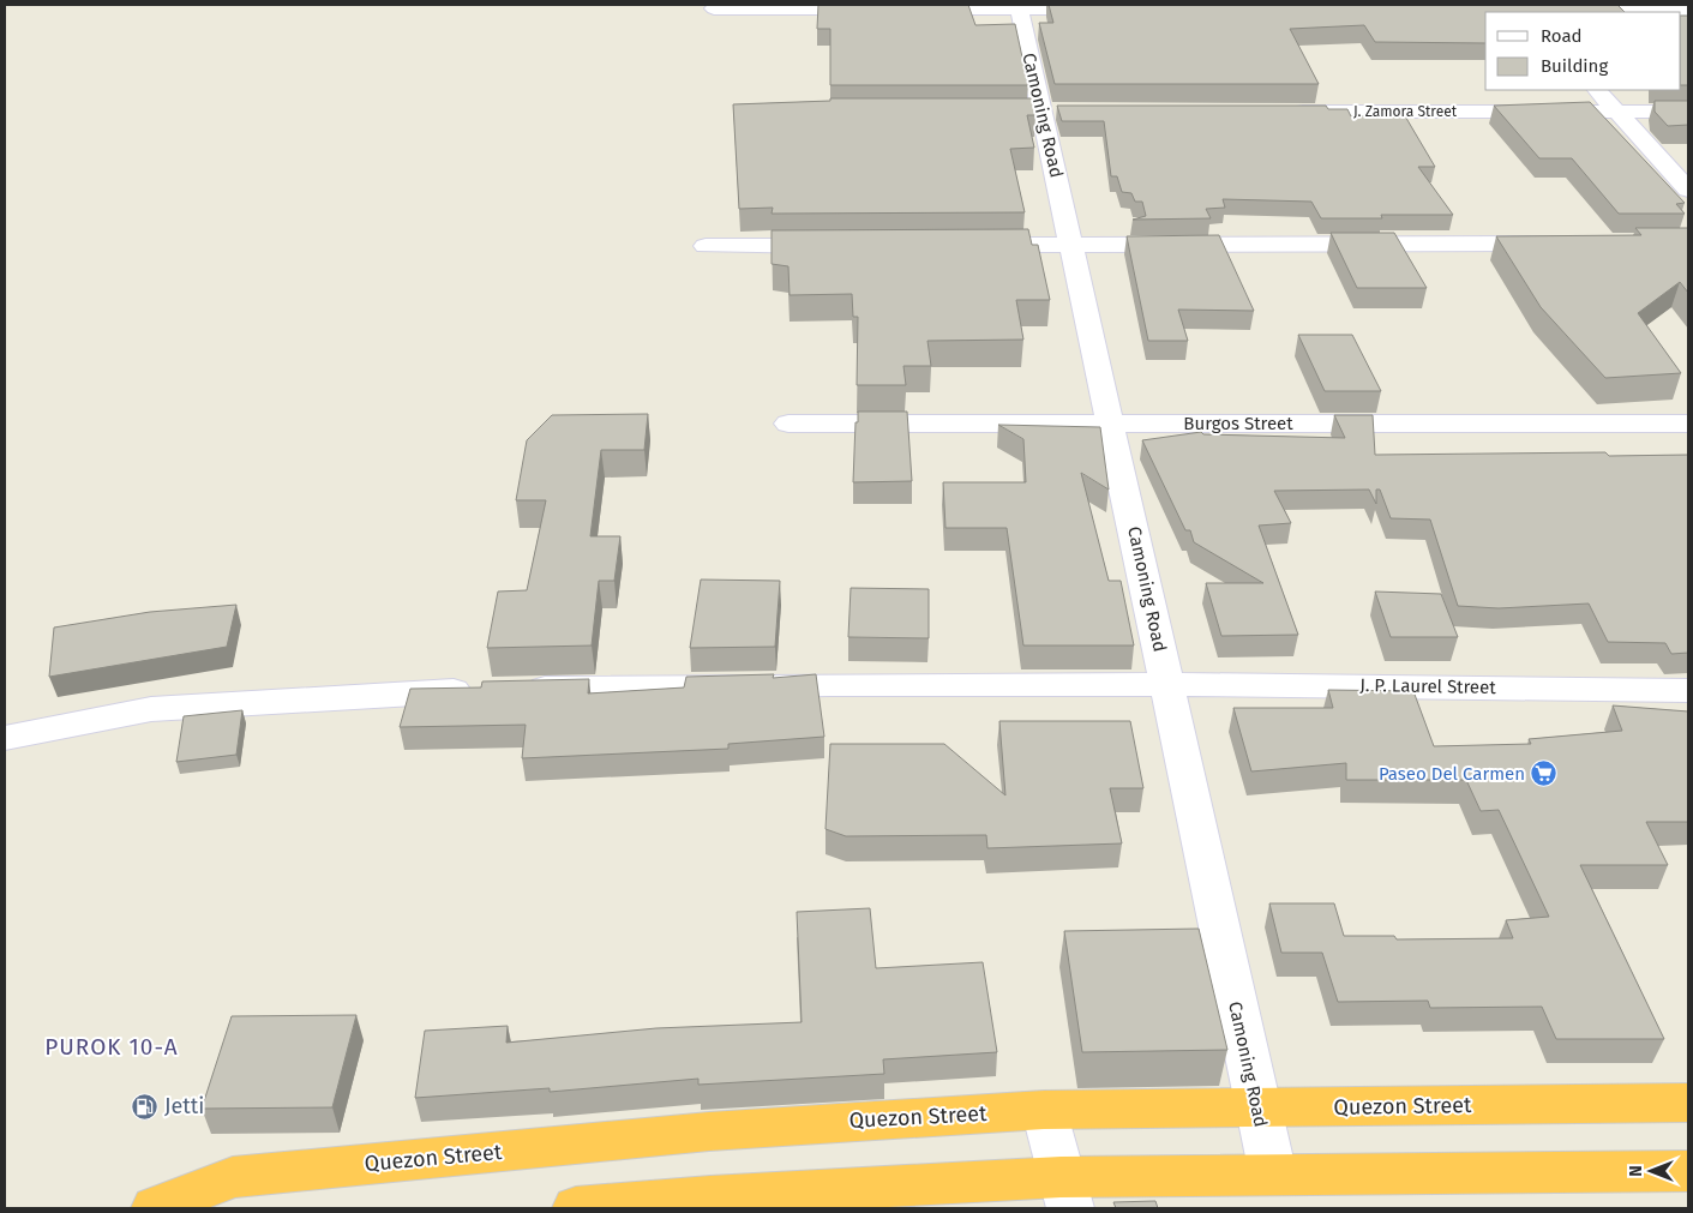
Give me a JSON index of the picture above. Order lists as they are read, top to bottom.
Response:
{
  "streets": {
    "highway": ["Quezon Street"],
    "street": [
      "J. Zamora Street",
      "Camoning Road",
      "Burgos Street",
      "J. P. Laurel Street"
    ]
  },
  "crossings": [
    ["Camoning Road", "Burgos Street"],
    ["Camoning Road", "J. P. Laurel Street"],
    ["Camoning Road", "Quezon Street"]
  ],
  "districts": ["PUROK 10-A"],
  "places": {
    "supermarket": ["Paseo Del Carmen"],
    "fuel station": ["Jetti"]
  },
  "legend": ["Road", "Building"],
  "north": "left"
}
